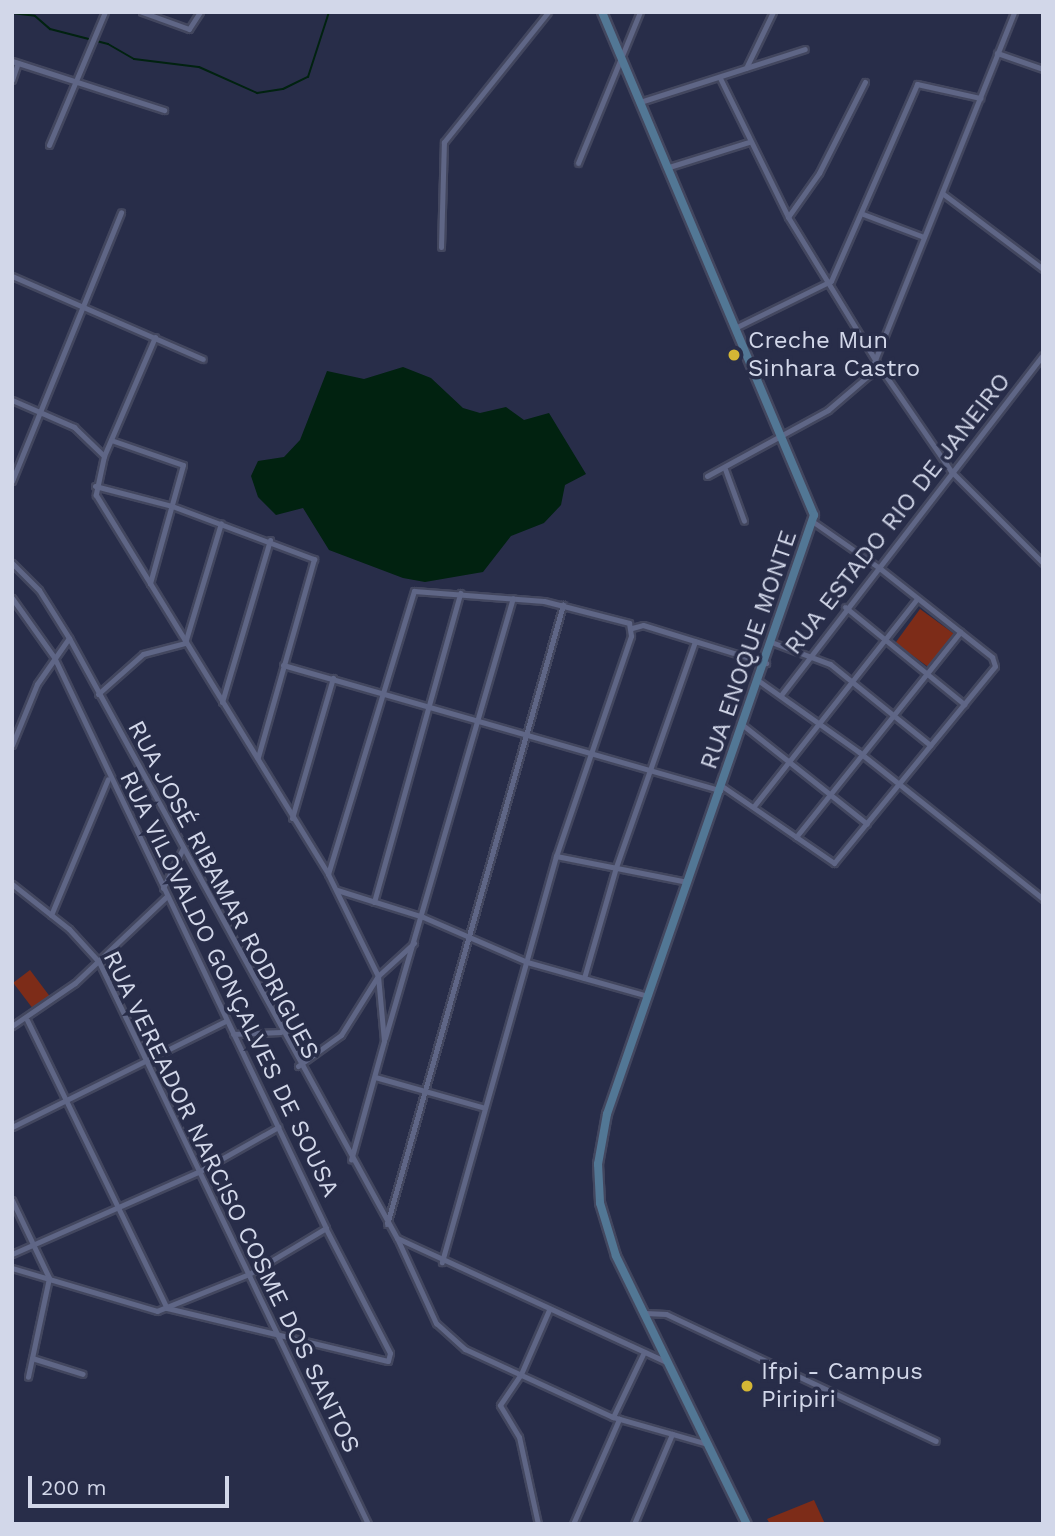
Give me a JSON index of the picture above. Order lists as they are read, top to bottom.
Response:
{
  "streets": {
    "main road": ["RUA ENOQUE MONTE"],
    "street": [
      "RUA ESTADO RIO DE JANEIRO",
      "RUA JOSÉ RIBAMAR RODRIGUES",
      "RUA VILOVALDO GONÇALVES DE SOUSA",
      "RUA VEREADOR NARCISO COSME DOS SANTOS"
    ]
  },
  "crossings": [
    ["RUA ENOQUE MONTE", "RUA JOSÉ RIBAMAR RODRIGUES"],
    ["RUA VILOVALDO GONÇALVES DE SOUSA", "RUA VEREADOR NARCISO COSME DOS SANTOS"]
  ],
  "places": ["Creche Mun Sinhara Castro", "Ifpi - Campus Piripiri"],
  "scale_bar": "200 m"
}
